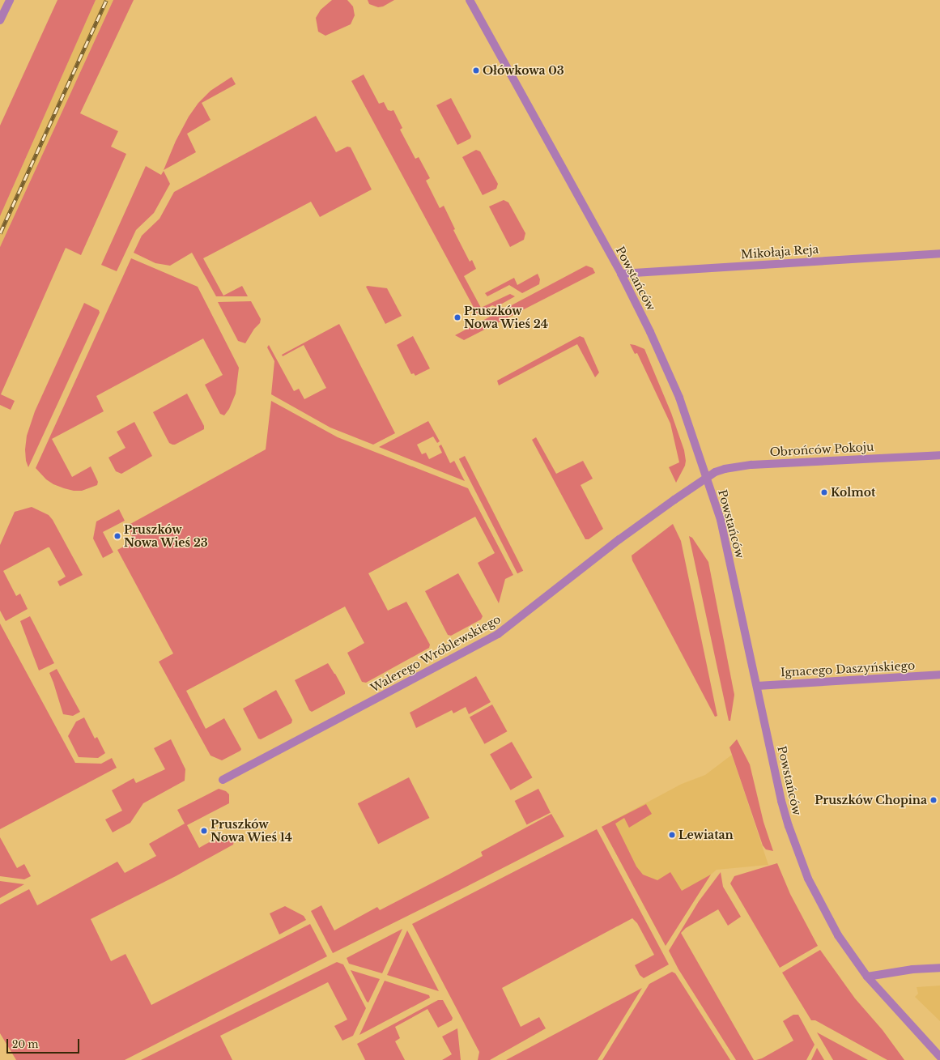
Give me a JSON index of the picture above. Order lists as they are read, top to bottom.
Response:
{
  "streets": {
    "street": [
      "Mikołaja Reja",
      "Powstańców",
      "Obrońców Pokoju",
      "Walerego Wróblewskiego",
      "Ignacego Daszyńskiego"
    ]
  },
  "crossings": [
    ["Mikołaja Reja", "Powstańców"],
    ["Powstańców", "Obrońców Pokoju"],
    ["Powstańców", "Walerego Wróblewskiego"],
    ["Powstańców", "Ignacego Daszyńskiego"],
    ["Obrońców Pokoju", "Walerego Wróblewskiego"]
  ],
  "places": [
    "Ołówkowa 03",
    "Pruszków Nowa Wieś 24",
    "Kolmot",
    "Pruszków Nowa Wieś 23",
    "Pruszków Chopina",
    "Pruszków Nowa Wieś 14",
    "Lewiatan"
  ],
  "scale_bar": "20 m"
}
